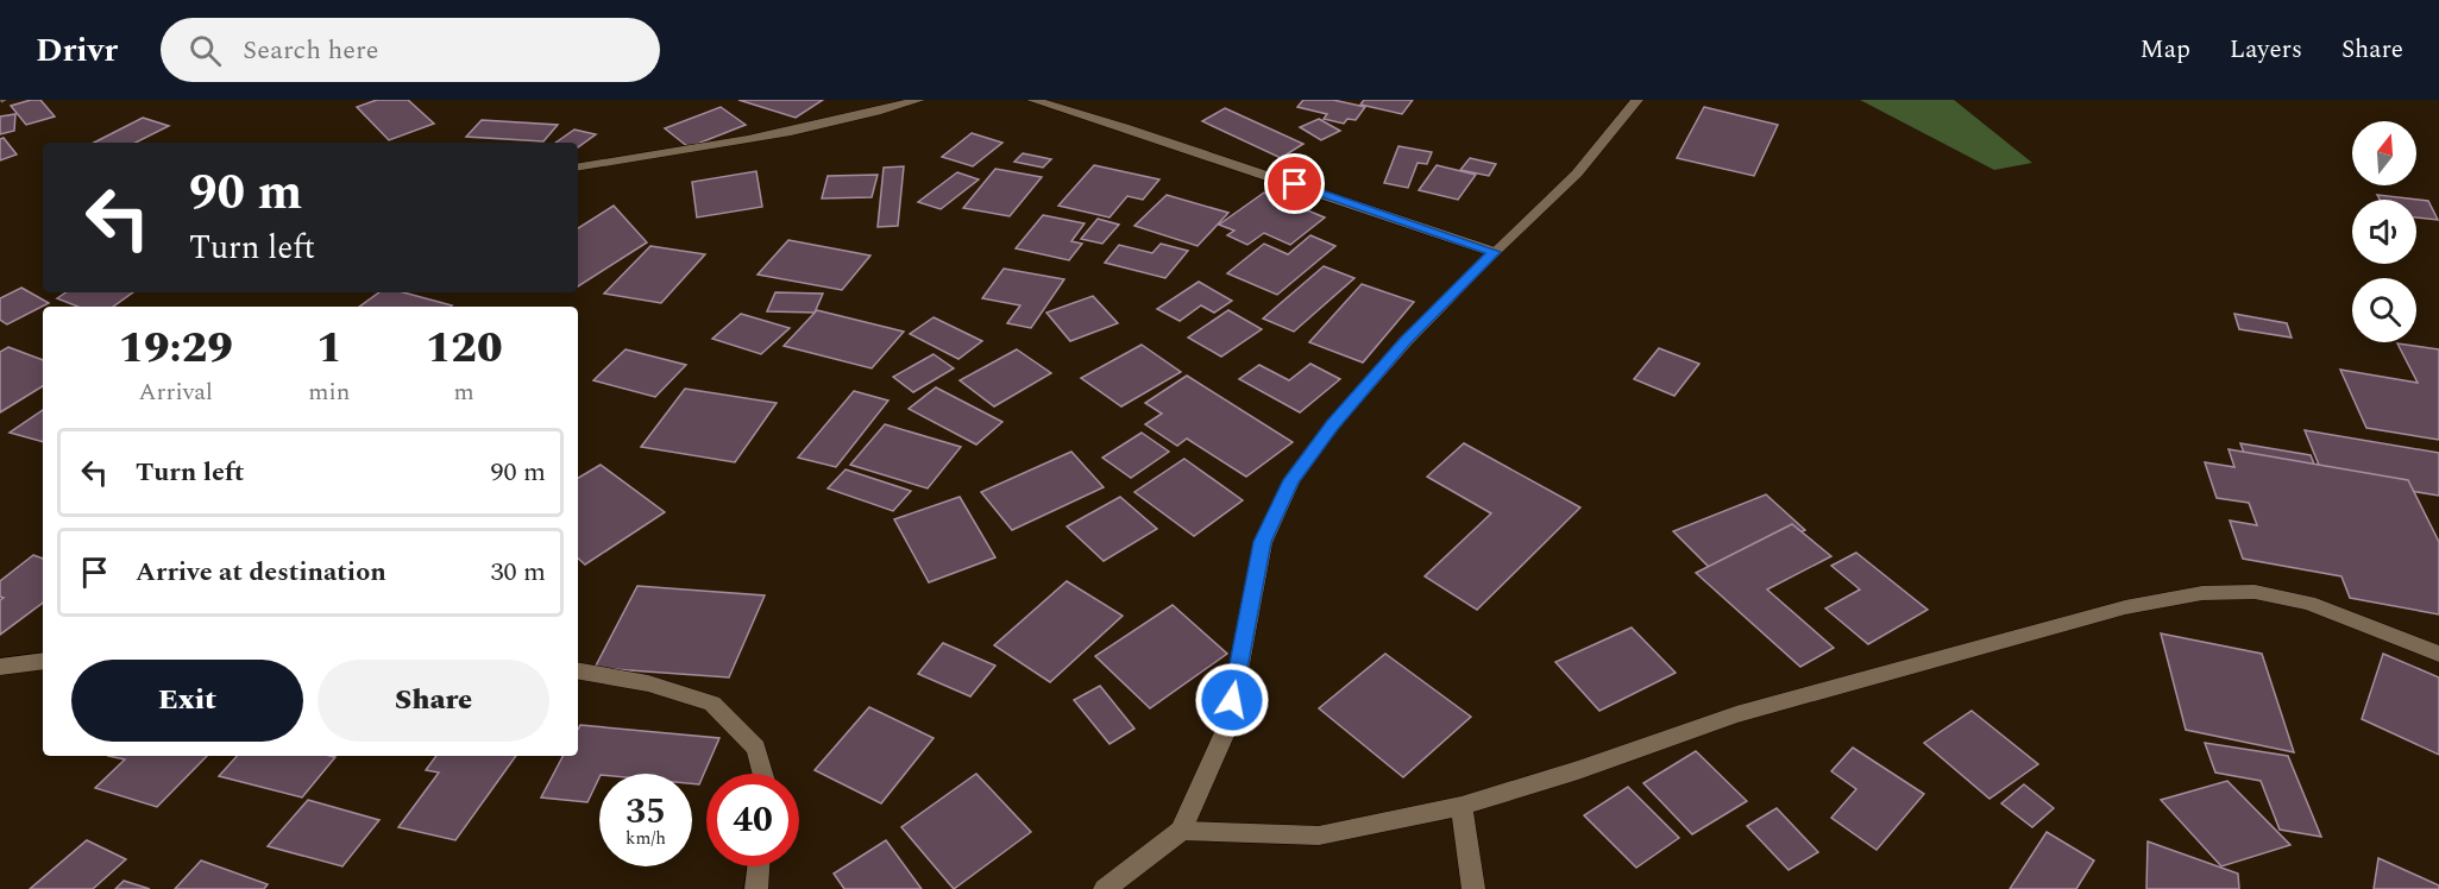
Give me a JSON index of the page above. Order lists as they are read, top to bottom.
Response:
{
  "north": "top",
  "page": {
    "header": "Drivr",
    "search": "Search here",
    "nav": ["Map", "Layers", "Share"],
    "turn": ["90 m", "Turn left"],
    "eta": [
      "19:29",
      "Arrival",
      "1",
      "min",
      "120",
      "m"
    ],
    "list": [
      {
        "name": "Turn left",
        "value": "90 m"
      },
      {
        "name": "Arrive at destination",
        "value": "30 m"
      }
    ],
    "buttons": ["Exit", "Share"],
    "speed": "35 km/h",
    "limit": "40"
  }
}
